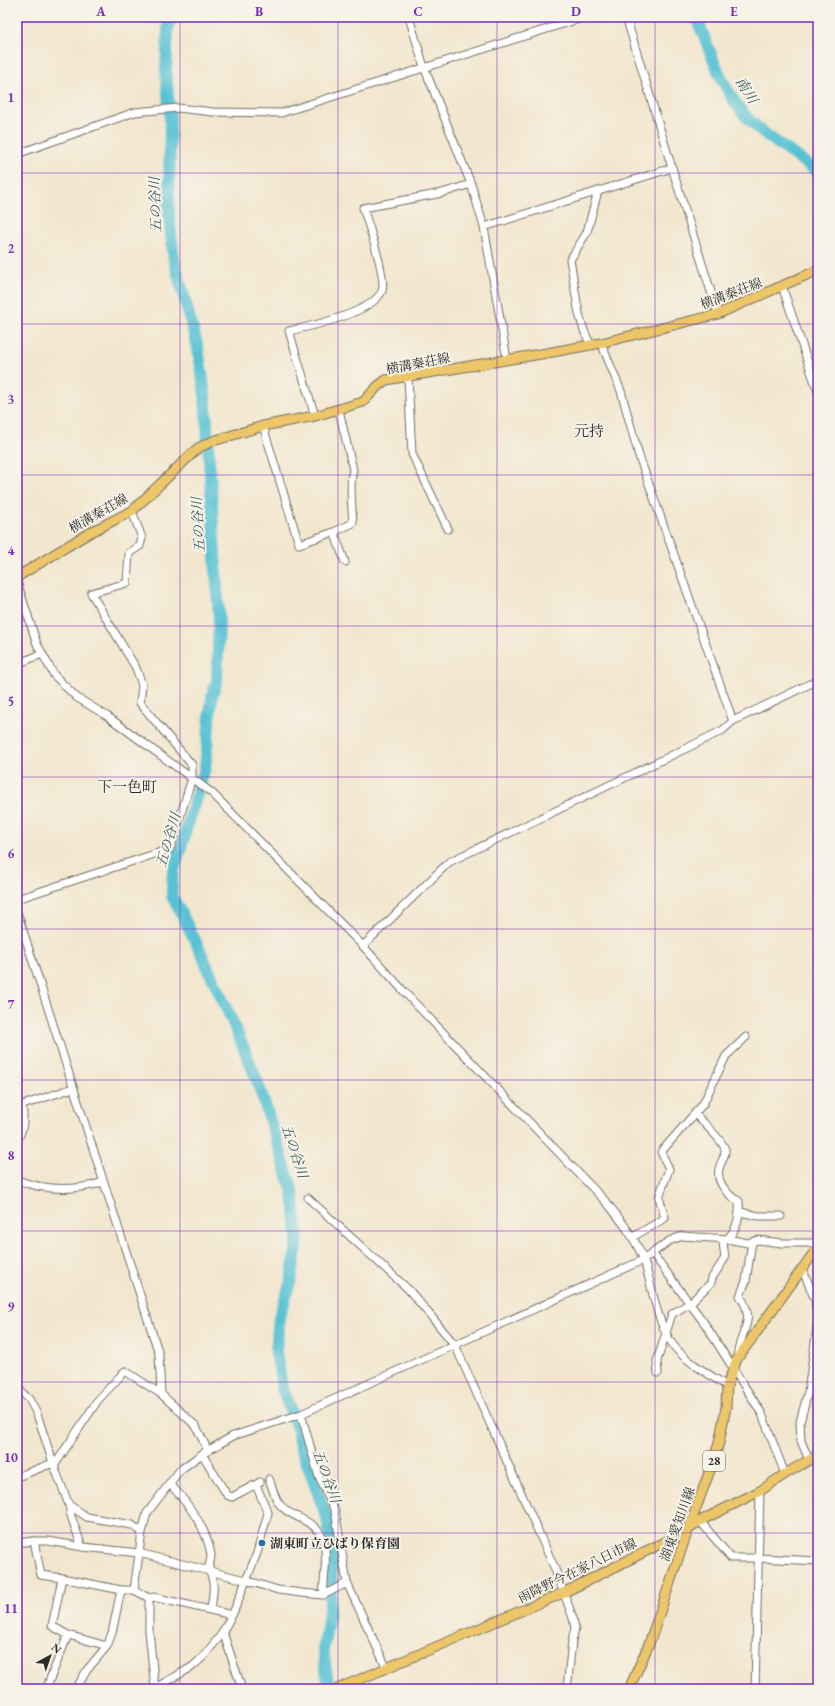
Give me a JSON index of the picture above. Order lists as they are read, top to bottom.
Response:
{
  "streets": {
    "main road": [
      "横溝秦荘線",
      "28",
      "湖東愛知川線",
      "雨降野今在家八日市線"
    ]
  },
  "crossings": [
    ["湖東愛知川線", "雨降野今在家八日市線"]
  ],
  "districts": ["元持", "下一色町"],
  "water": ["南川", "五の谷川"],
  "places": ["湖東町立ひばり保育園"],
  "north": "top right",
  "grid": {
    "columns": [
      "A",
      "B",
      "C",
      "D",
      "E"
    ],
    "rows": [
      "1",
      "2",
      "3",
      "4",
      "5",
      "6",
      "7",
      "8",
      "9",
      "10",
      "11"
    ]
  }
}
